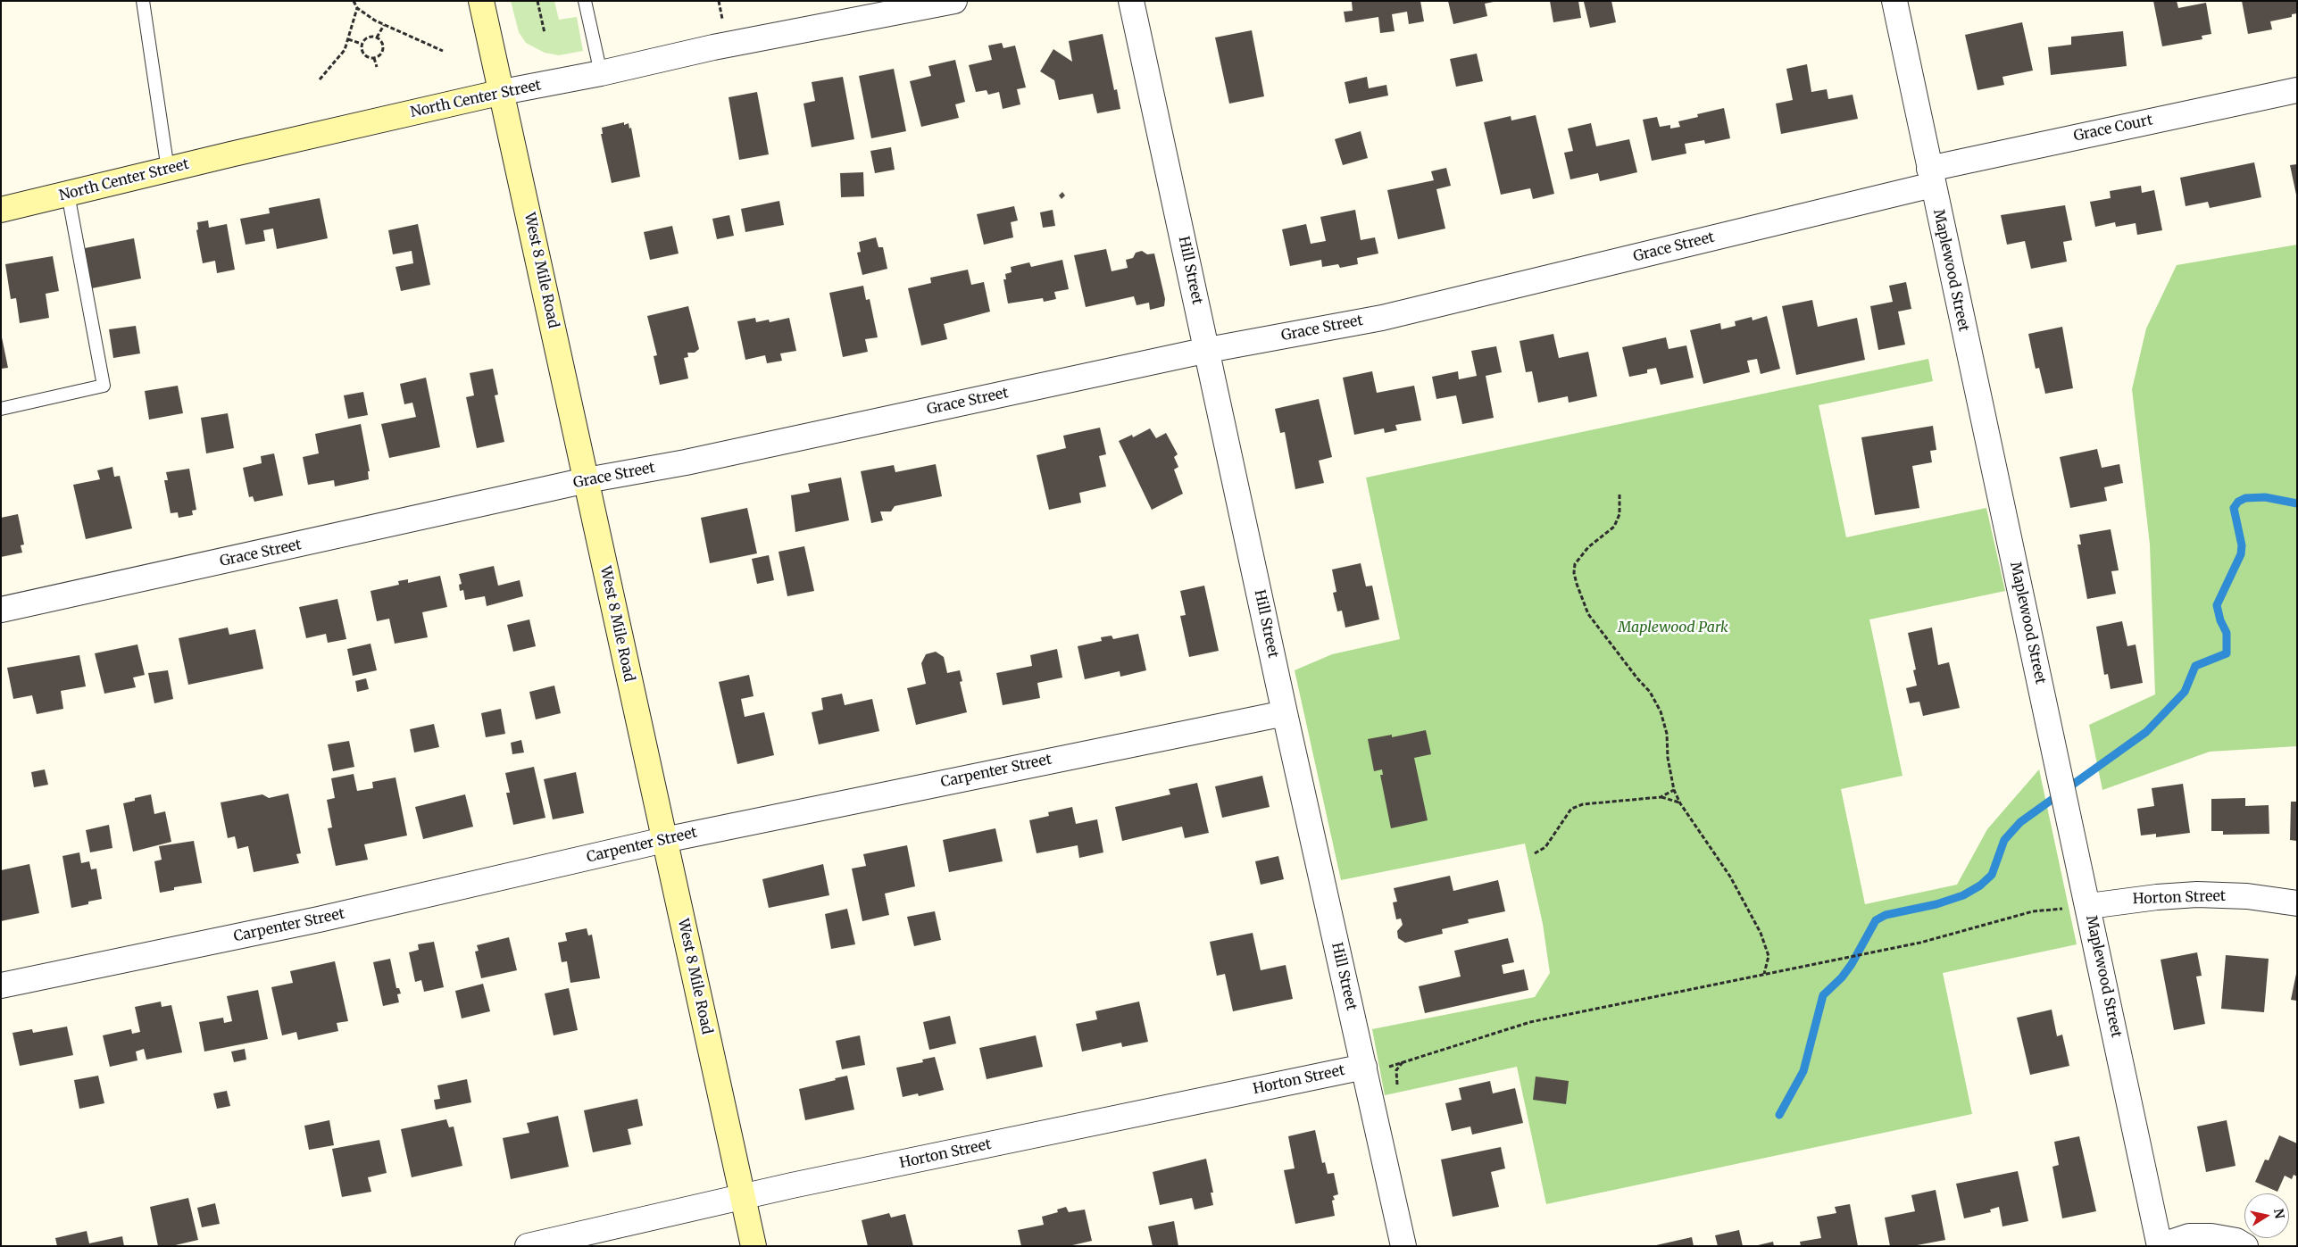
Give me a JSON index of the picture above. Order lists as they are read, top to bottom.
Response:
{
  "streets": {
    "main road": ["North Center Street", "West 8 Mile Road"],
    "street": [
      "Grace Court",
      "Grace Street",
      "Hill Street",
      "Maplewood Street",
      "Carpenter Street",
      "Horton Street"
    ]
  },
  "crossings": [
    ["North Center Street", "West 8 Mile Road"],
    ["Grace Court", "Grace Street"],
    ["Grace Court", "Maplewood Street"],
    ["Grace Street", "West 8 Mile Road"],
    ["Grace Street", "Hill Street"],
    ["Grace Street", "Maplewood Street"],
    ["West 8 Mile Road", "Carpenter Street"],
    ["West 8 Mile Road", "Horton Street"],
    ["Hill Street", "Carpenter Street"],
    ["Hill Street", "Horton Street"],
    ["Maplewood Street", "Horton Street"]
  ],
  "parks": ["Maplewood Park"],
  "north": "right"
}
